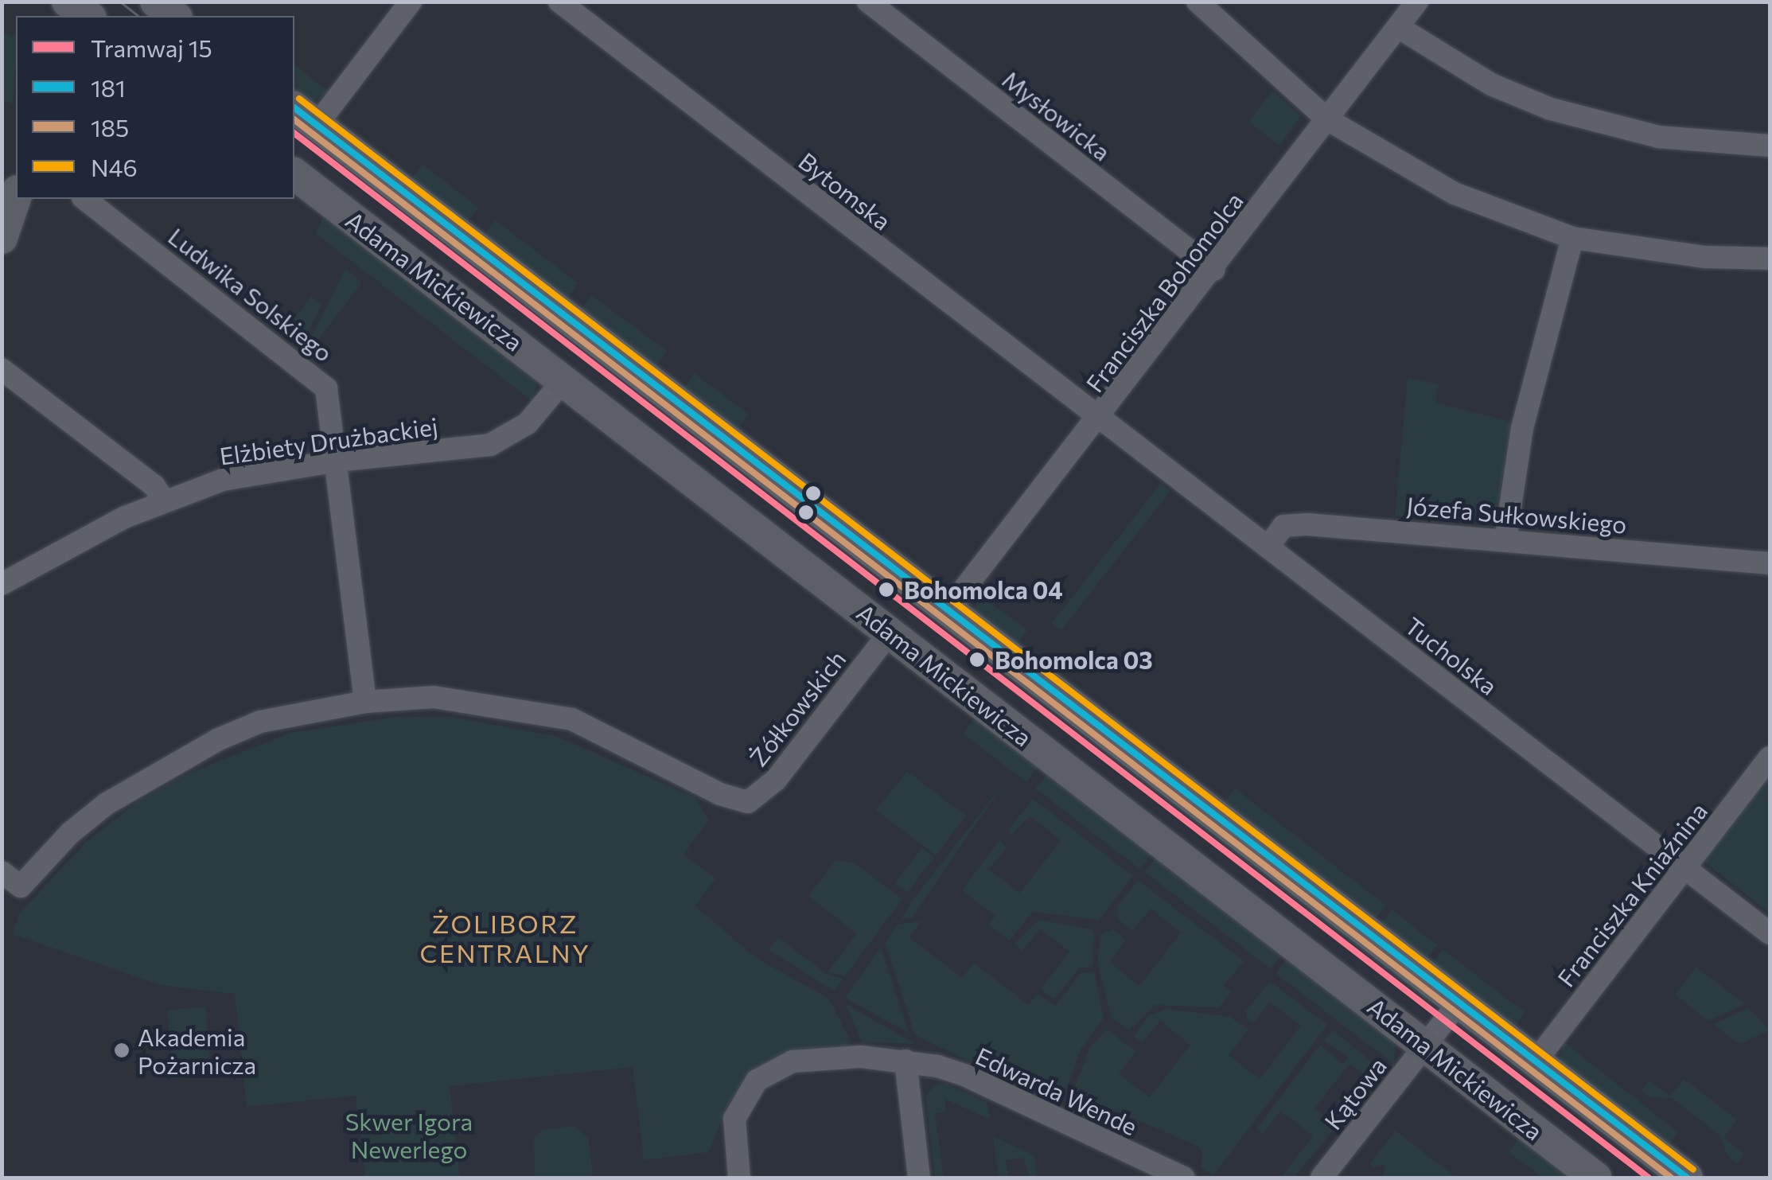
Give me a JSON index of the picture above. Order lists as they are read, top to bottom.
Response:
{
  "streets": {
    "street": [
      "Mysłowicka",
      "Bytomska",
      "Adama Mickiewicza",
      "Franciszka Bohomolca",
      "Ludwika Solskiego",
      "Elżbiety Drużbackiej",
      "Józefa Sułkowskiego",
      "Tucholska",
      "Żółkowskich",
      "Franciszka Kniaźnina",
      "Edwarda Wende",
      "Kątowa"
    ]
  },
  "crossings": [
    ["Mysłowicka", "Franciszka Bohomolca"],
    ["Bytomska", "Franciszka Bohomolca"],
    ["Bytomska", "Tucholska"],
    ["Adama Mickiewicza", "Franciszka Bohomolca"],
    ["Adama Mickiewicza", "Elżbiety Drużbackiej"],
    ["Adama Mickiewicza", "Żółkowskich"],
    ["Adama Mickiewicza", "Franciszka Kniaźnina"],
    ["Adama Mickiewicza", "Kątowa"],
    ["Franciszka Bohomolca", "Tucholska"],
    ["Ludwika Solskiego", "Elżbiety Drużbackiej"],
    ["Ludwika Solskiego", "Żółkowskich"],
    ["Józefa Sułkowskiego", "Tucholska"],
    ["Tucholska", "Franciszka Kniaźnina"]
  ],
  "districts": ["ŻOLIBORZ CENTRALNY"],
  "parks": ["Skwer Igora Newerlego"],
  "places": ["Bohomolca 04", "Bohomolca 03", "Akademia Pożarnicza"],
  "lines": [
    "transit line N46",
    "transit line 181",
    "transit line 185",
    "tram line 15"
  ],
  "legend": [
    "Tramwaj 15",
    "181",
    "185",
    "N46"
  ]
}
